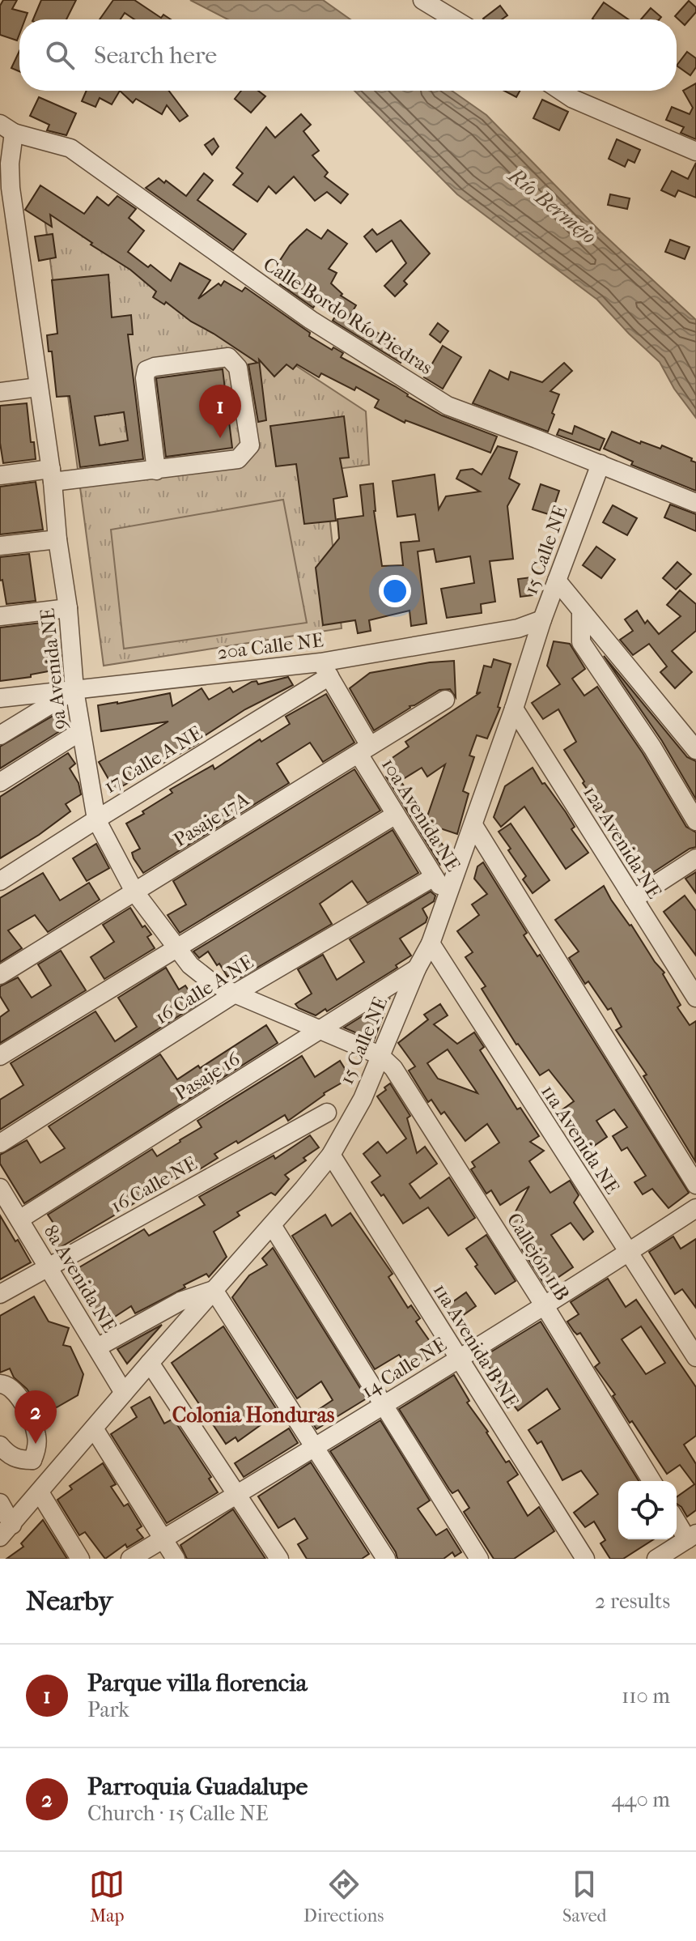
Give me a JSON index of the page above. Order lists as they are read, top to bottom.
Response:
{
  "streets": {
    "street": [
      "Calle Bordo Río Piedras",
      "15 Calle NE",
      "20a Calle NE",
      "9a Avenida NE",
      "17 Calle A NE",
      "10a Avenida NE",
      "Pasaje 17A",
      "12a Avenida NE",
      "16 Calle A NE",
      "Pasaje 16",
      "11a Avenida NE",
      "16 Calle NE",
      "Callejón 11B",
      "8a Avenida NE",
      "11a Avenida B NE",
      "14 Calle NE"
    ]
  },
  "crossings": [
    ["Calle Bordo Río Piedras", "15 Calle NE"],
    ["Calle Bordo Río Piedras", "9a Avenida NE"],
    ["15 Calle NE", "20a Calle NE"],
    ["15 Calle NE", "9a Avenida NE"],
    ["15 Calle NE", "10a Avenida NE"],
    ["15 Calle NE", "12a Avenida NE"],
    ["15 Calle NE", "Pasaje 16"],
    ["15 Calle NE", "11a Avenida NE"],
    ["15 Calle NE", "Callejón 11B"],
    ["15 Calle NE", "8a Avenida NE"],
    ["15 Calle NE", "11a Avenida B NE"],
    ["20a Calle NE", "9a Avenida NE"],
    ["20a Calle NE", "17 Calle A NE"],
    ["20a Calle NE", "10a Avenida NE"],
    ["9a Avenida NE", "17 Calle A NE"],
    ["9a Avenida NE", "Pasaje 17A"],
    ["9a Avenida NE", "16 Calle A NE"],
    ["9a Avenida NE", "Pasaje 16"],
    ["9a Avenida NE", "Callejón 11B"],
    ["17 Calle A NE", "10a Avenida NE"],
    ["10a Avenida NE", "Pasaje 17A"],
    ["10a Avenida NE", "16 Calle A NE"],
    ["Pasaje 16", "8a Avenida NE"],
    ["11a Avenida NE", "14 Calle NE"],
    ["16 Calle NE", "8a Avenida NE"],
    ["Callejón 11B", "14 Calle NE"],
    ["11a Avenida B NE", "14 Calle NE"]
  ],
  "districts": ["Colonia Honduras"],
  "water": ["Río Bermejo"],
  "page": {
    "search": "Search here",
    "pins": ["1", "2"],
    "heading": ["Nearby", "2 results"],
    "list": [
      {
        "mark": "1",
        "name": "Parque villa florencia",
        "note": "Park",
        "value": "110 m"
      },
      {
        "mark": "2",
        "name": "Parroquia Guadalupe",
        "note": "Church · 15 Calle NE",
        "value": "440 m"
      }
    ],
    "nav": ["Map", "Directions", "Saved"]
  }
}
